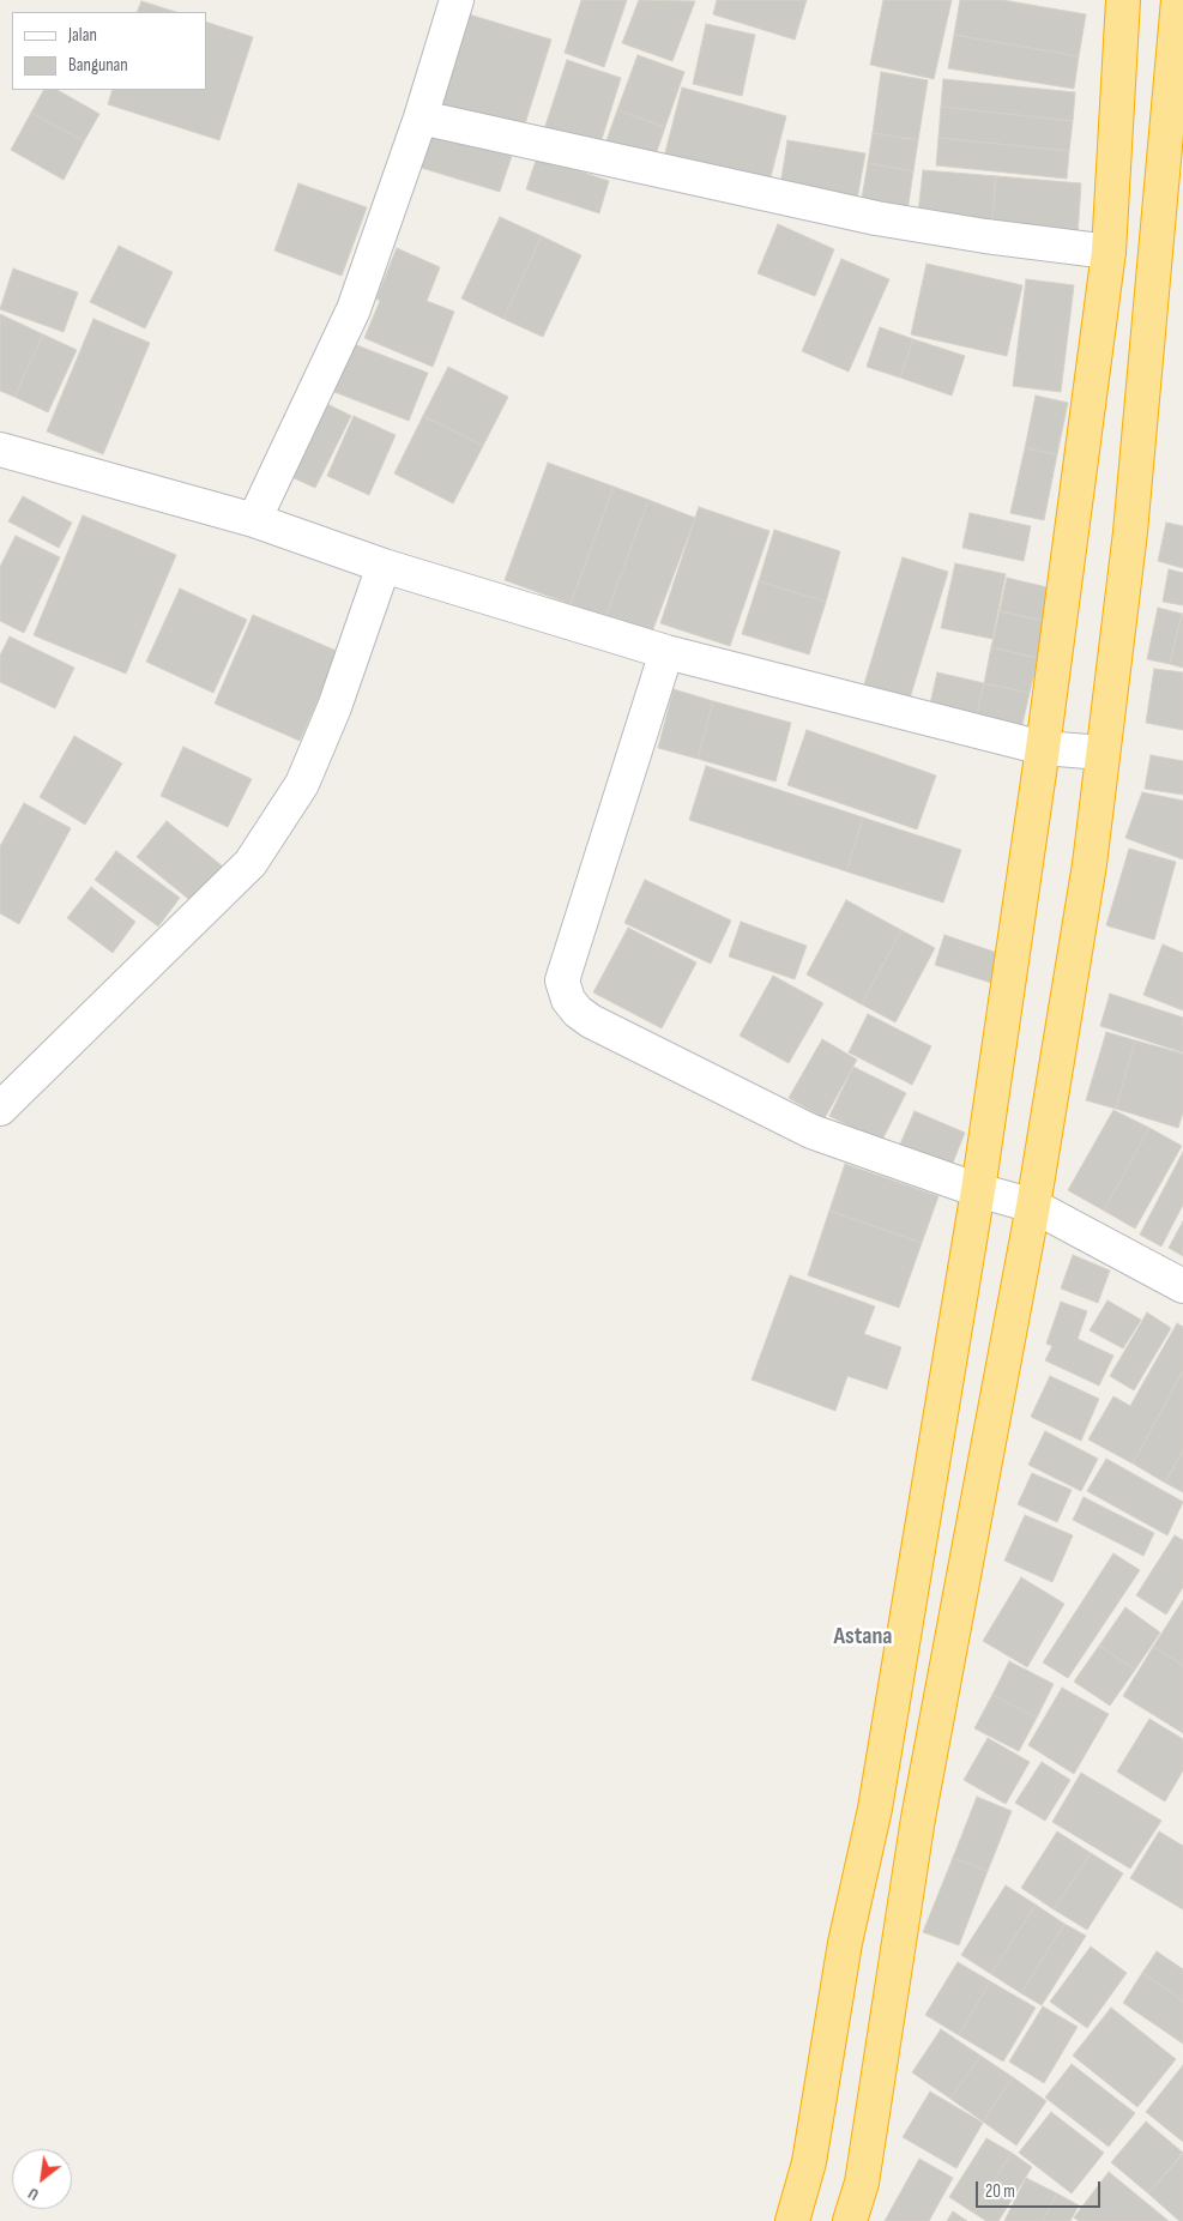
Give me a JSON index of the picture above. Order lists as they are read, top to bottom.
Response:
{
  "districts": ["Astana"],
  "legend": ["Jalan", "Bangunan"],
  "scale_bar": "20 m",
  "north": "bottom left"
}
